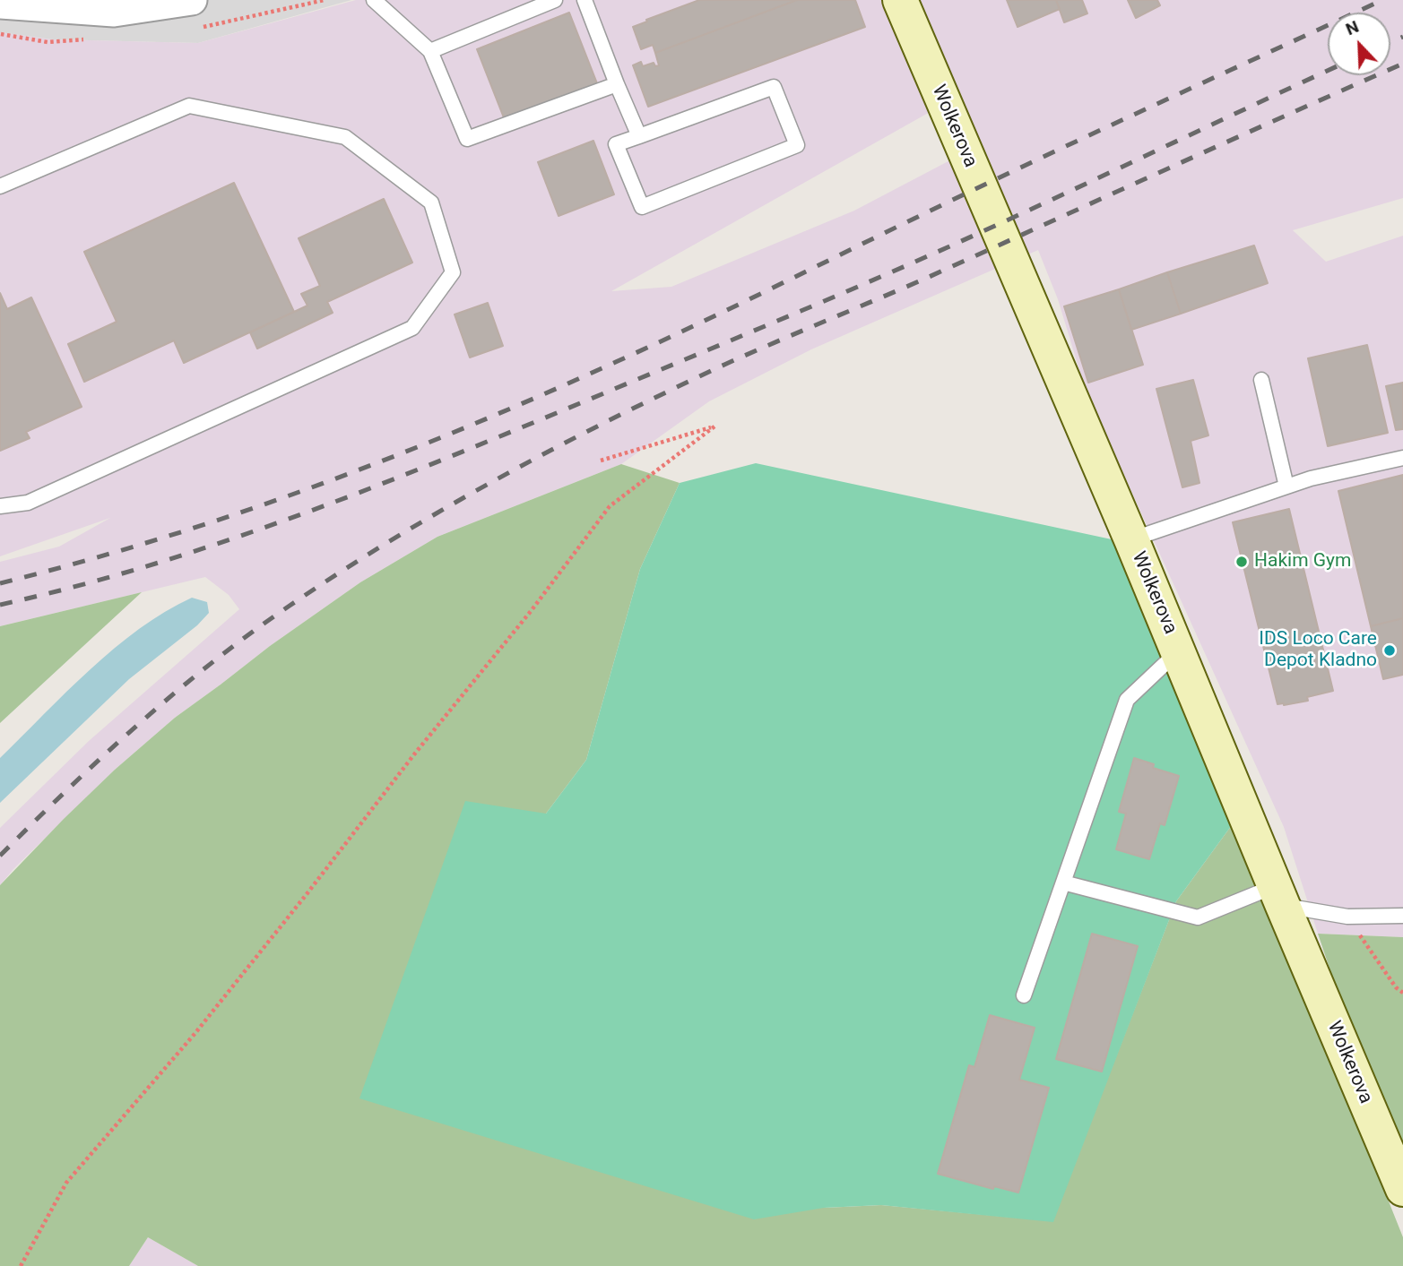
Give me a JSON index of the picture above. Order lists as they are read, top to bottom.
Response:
{
  "streets": {
    "main road": ["Wolkerova"]
  },
  "places": ["Hakim Gym", "IDS Loco Care Depot Kladno"],
  "north": "top left"
}
